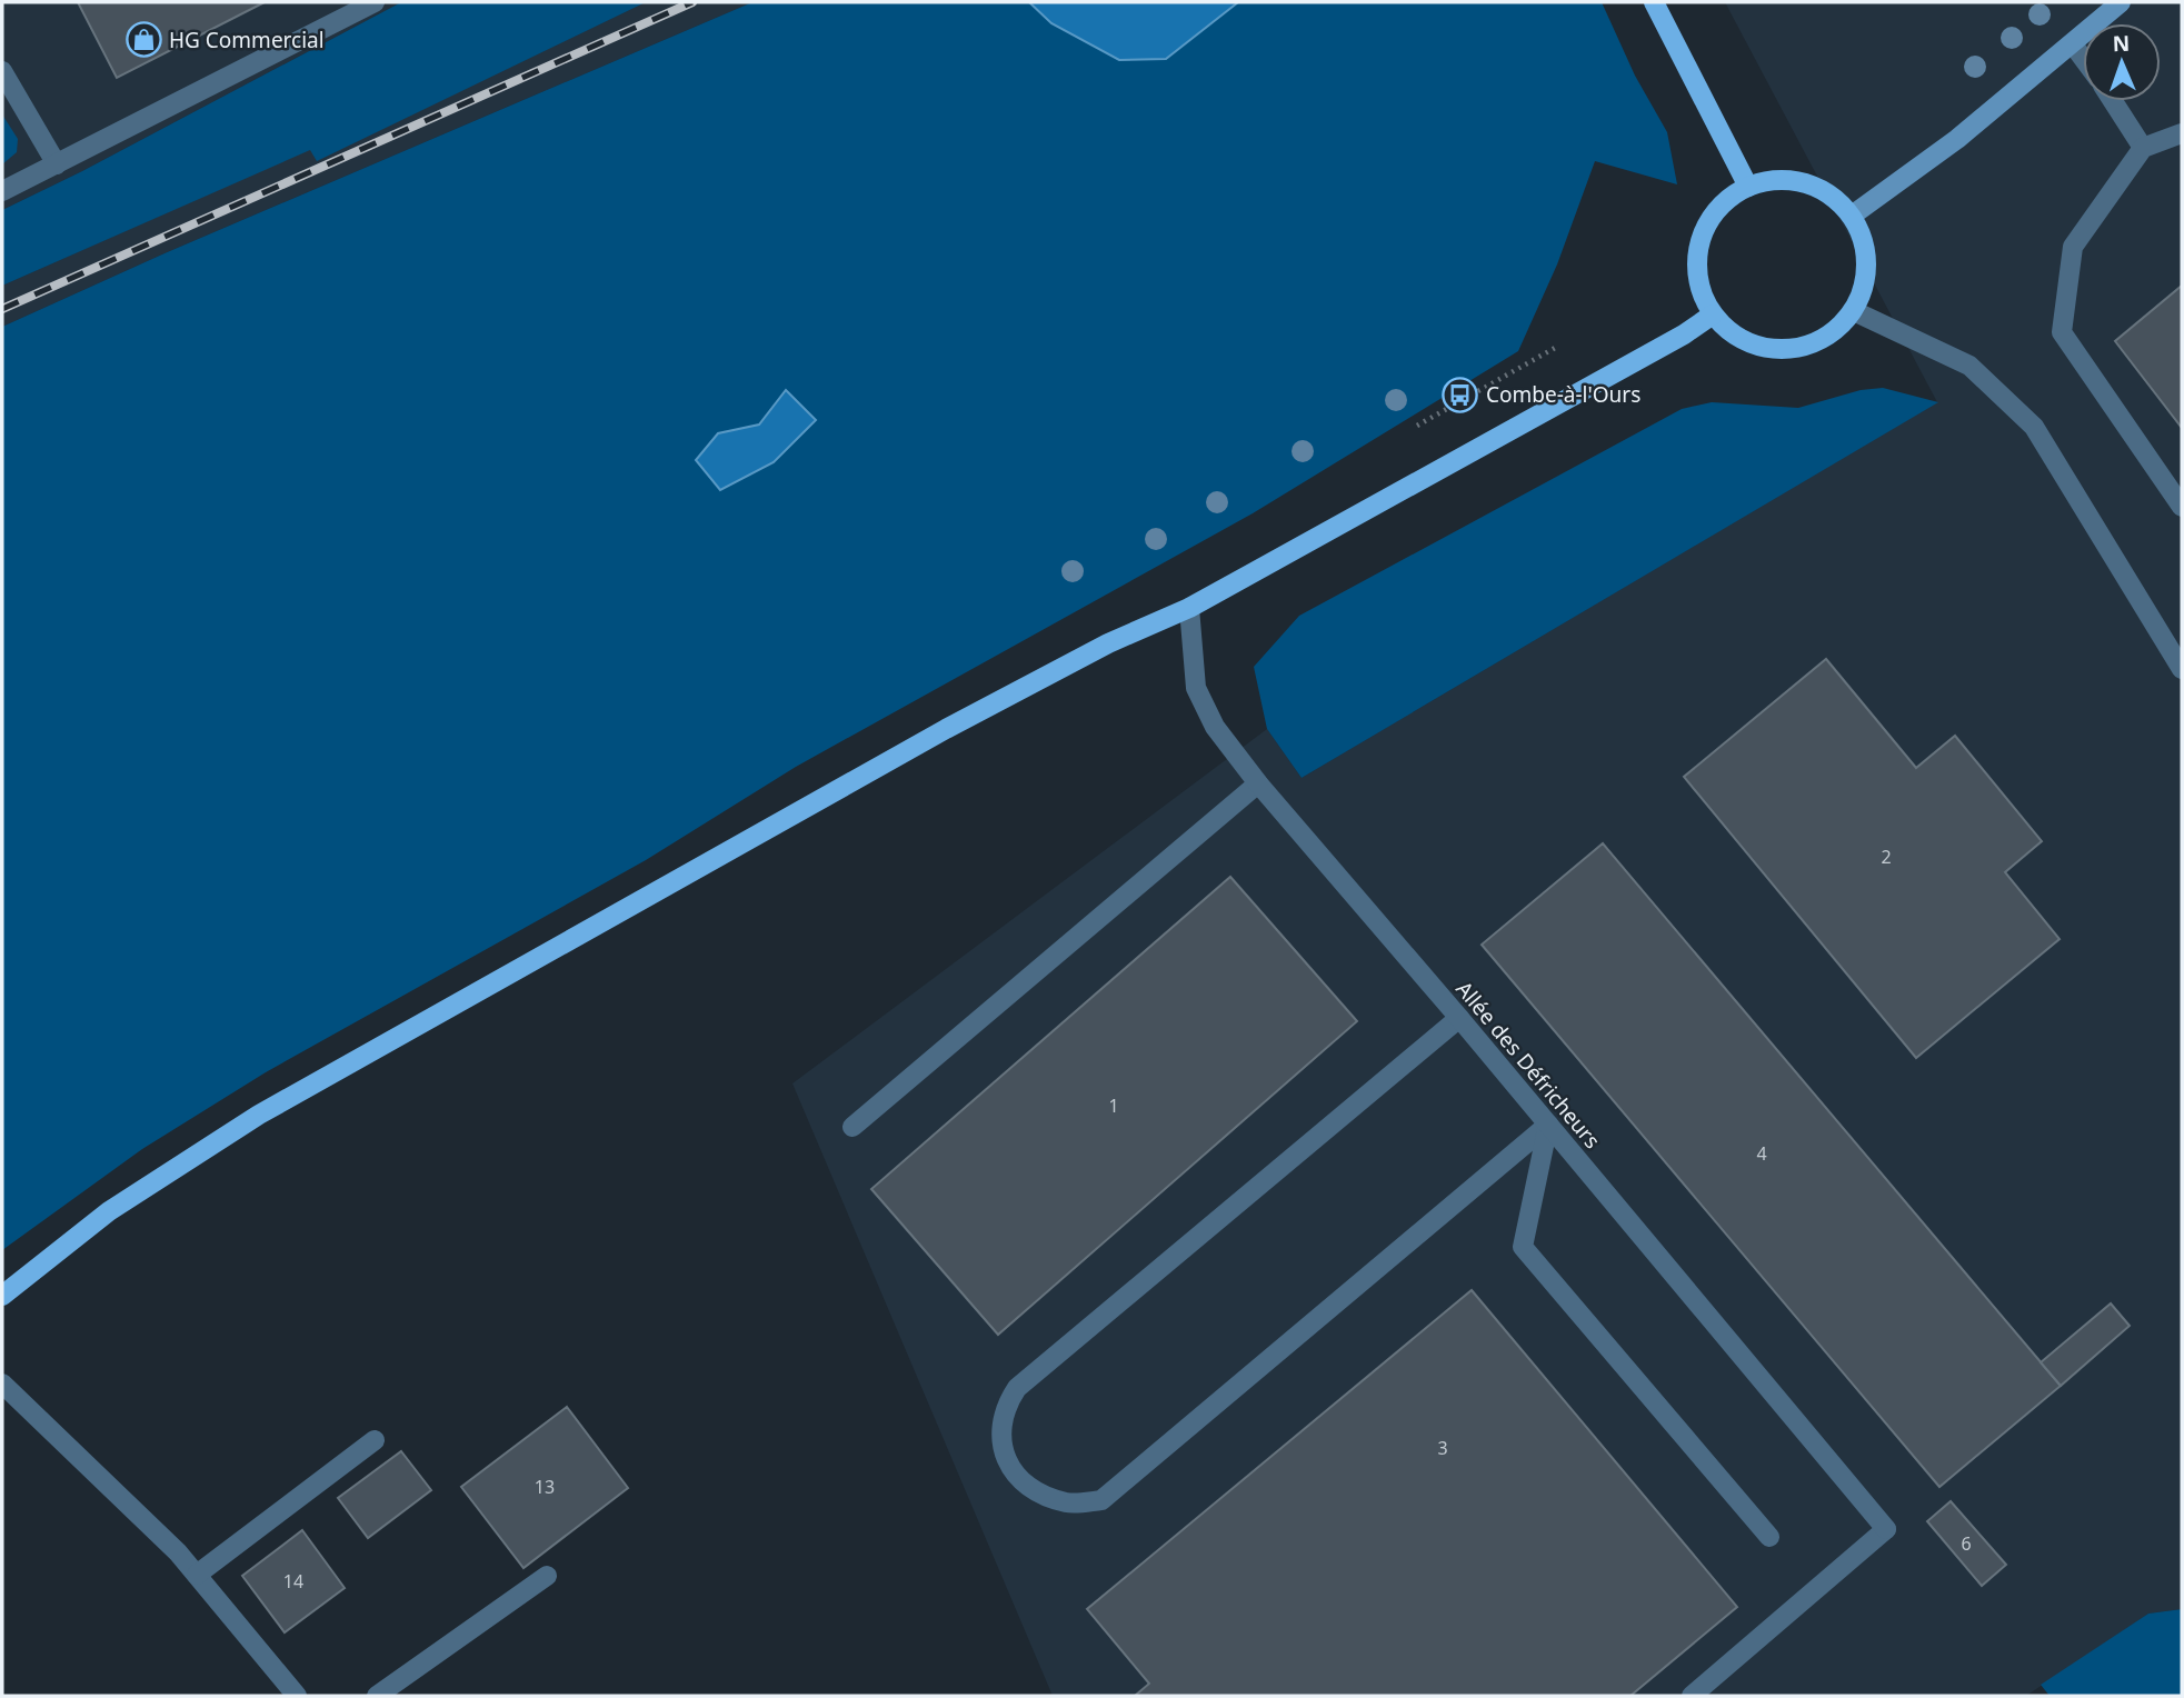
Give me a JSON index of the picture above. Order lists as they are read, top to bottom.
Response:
{
  "streets": {
    "street": ["Allée des Défricheurs"]
  },
  "places": {
    "shop": ["HG Commercial"],
    "bus stop": ["Combe-à-l'Ours"]
  },
  "house_numbers": [
    "2",
    "1",
    "4",
    "3",
    "13",
    "6",
    "14"
  ],
  "north": "top"
}
